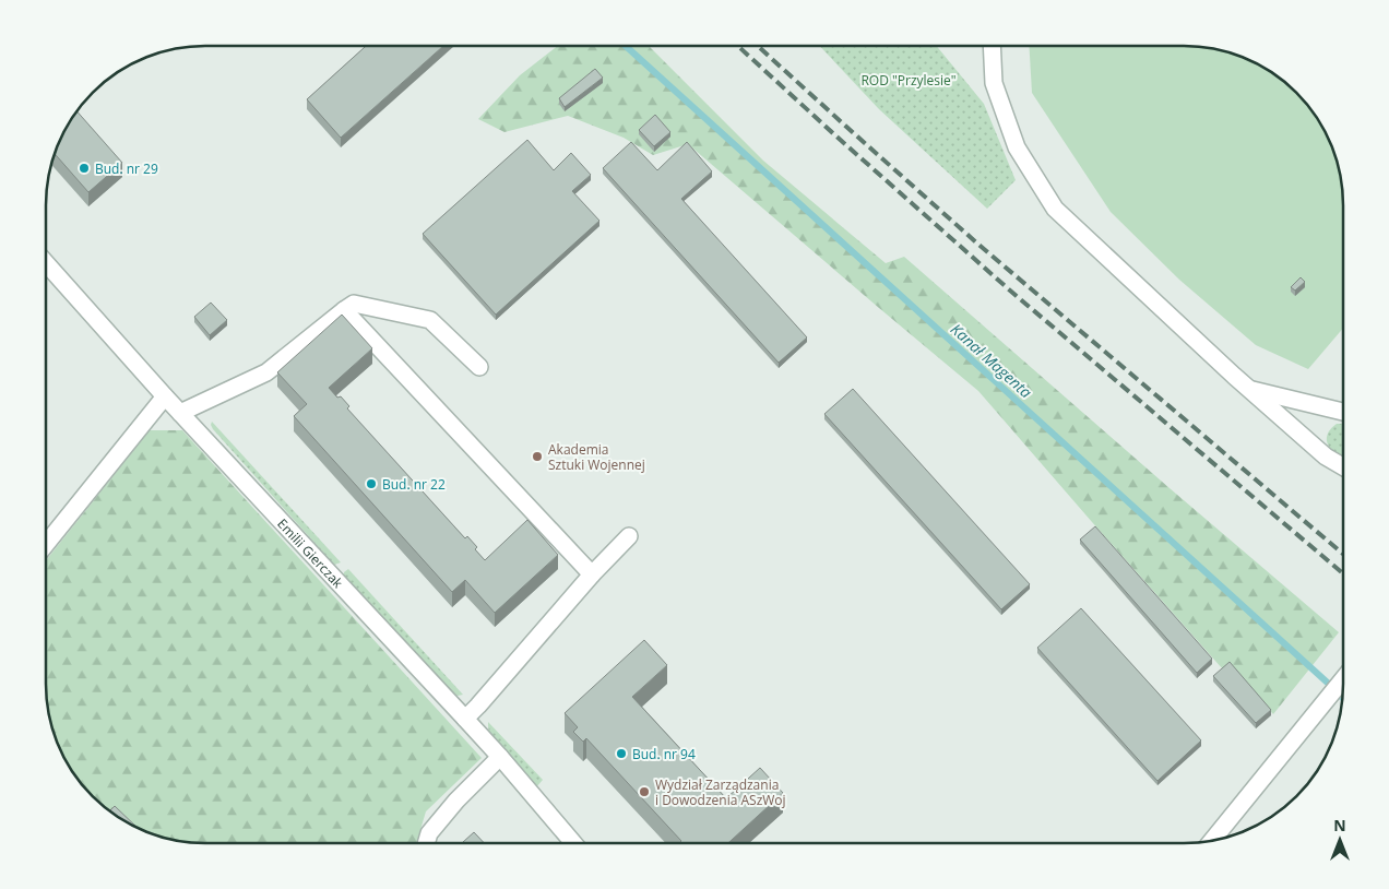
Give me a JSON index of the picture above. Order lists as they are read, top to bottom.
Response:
{
  "streets": {
    "street": ["Emilii Gierczak"]
  },
  "water": ["Kanał Magenta"],
  "parks": ["ROD \"Przylesie\""],
  "places": [
    "Bud. nr 29",
    "Akademia Sztuki Wojennej",
    "Bud. nr 22",
    "Bud. nr 94",
    "Wydział Zarządzania i Dowodzenia ASzWoj"
  ],
  "north": "top"
}
